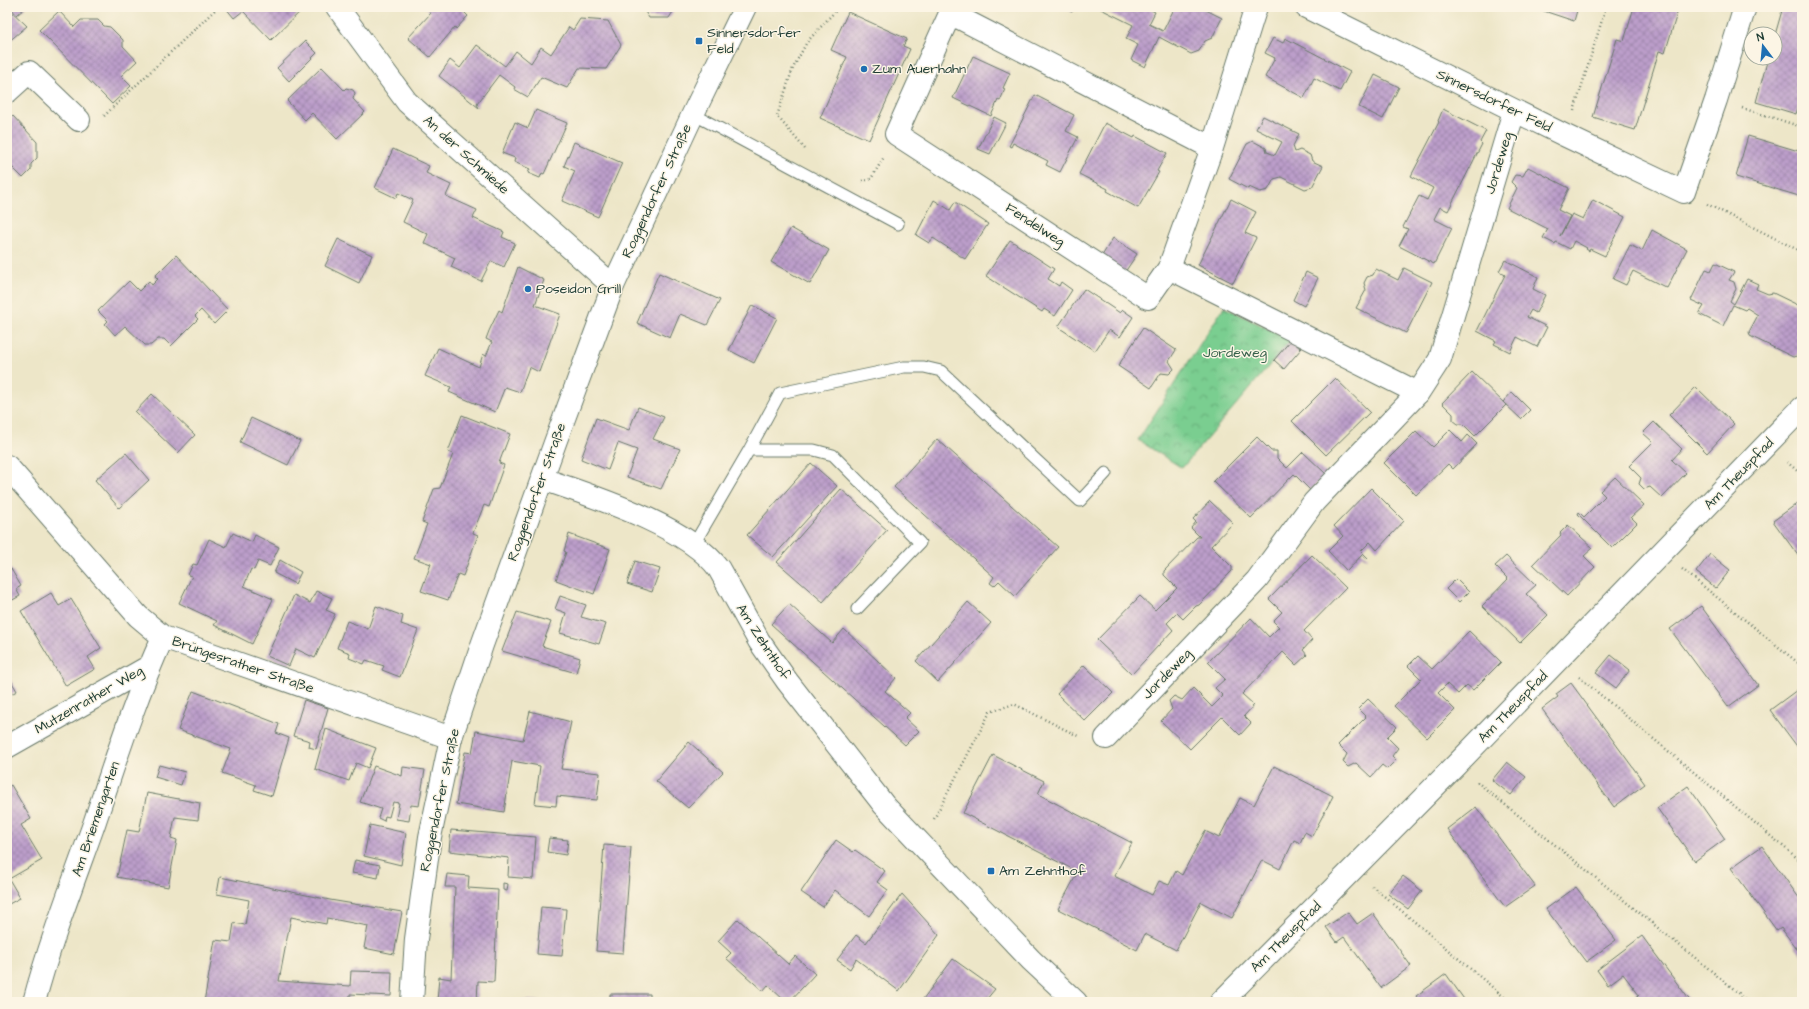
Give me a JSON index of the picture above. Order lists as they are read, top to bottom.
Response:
{
  "streets": {
    "street": [
      "Sinnersdorfer Feld",
      "An der Schmiede",
      "Jordeweg",
      "Roggendorfer Straße",
      "Fendelweg",
      "Am Theuspfad",
      "Am Zehnthof",
      "Brüngesrather Straße",
      "Mutzenrather Weg",
      "Am Briemengarten"
    ]
  },
  "crossings": [
    ["Sinnersdorfer Feld", "Jordeweg"],
    ["An der Schmiede", "Roggendorfer Straße"],
    ["Roggendorfer Straße", "Am Zehnthof"],
    ["Roggendorfer Straße", "Brüngesrather Straße"],
    ["Brüngesrather Straße", "Am Briemengarten"],
    ["Mutzenrather Weg", "Am Briemengarten"]
  ],
  "parks": ["Jordeweg"],
  "places": {
    "transit": ["Sinnersdorfer Feld", "Am Zehnthof"],
    "other": ["Zum Auerhahn", "Poseidon Grill"]
  },
  "north": "top"
}
